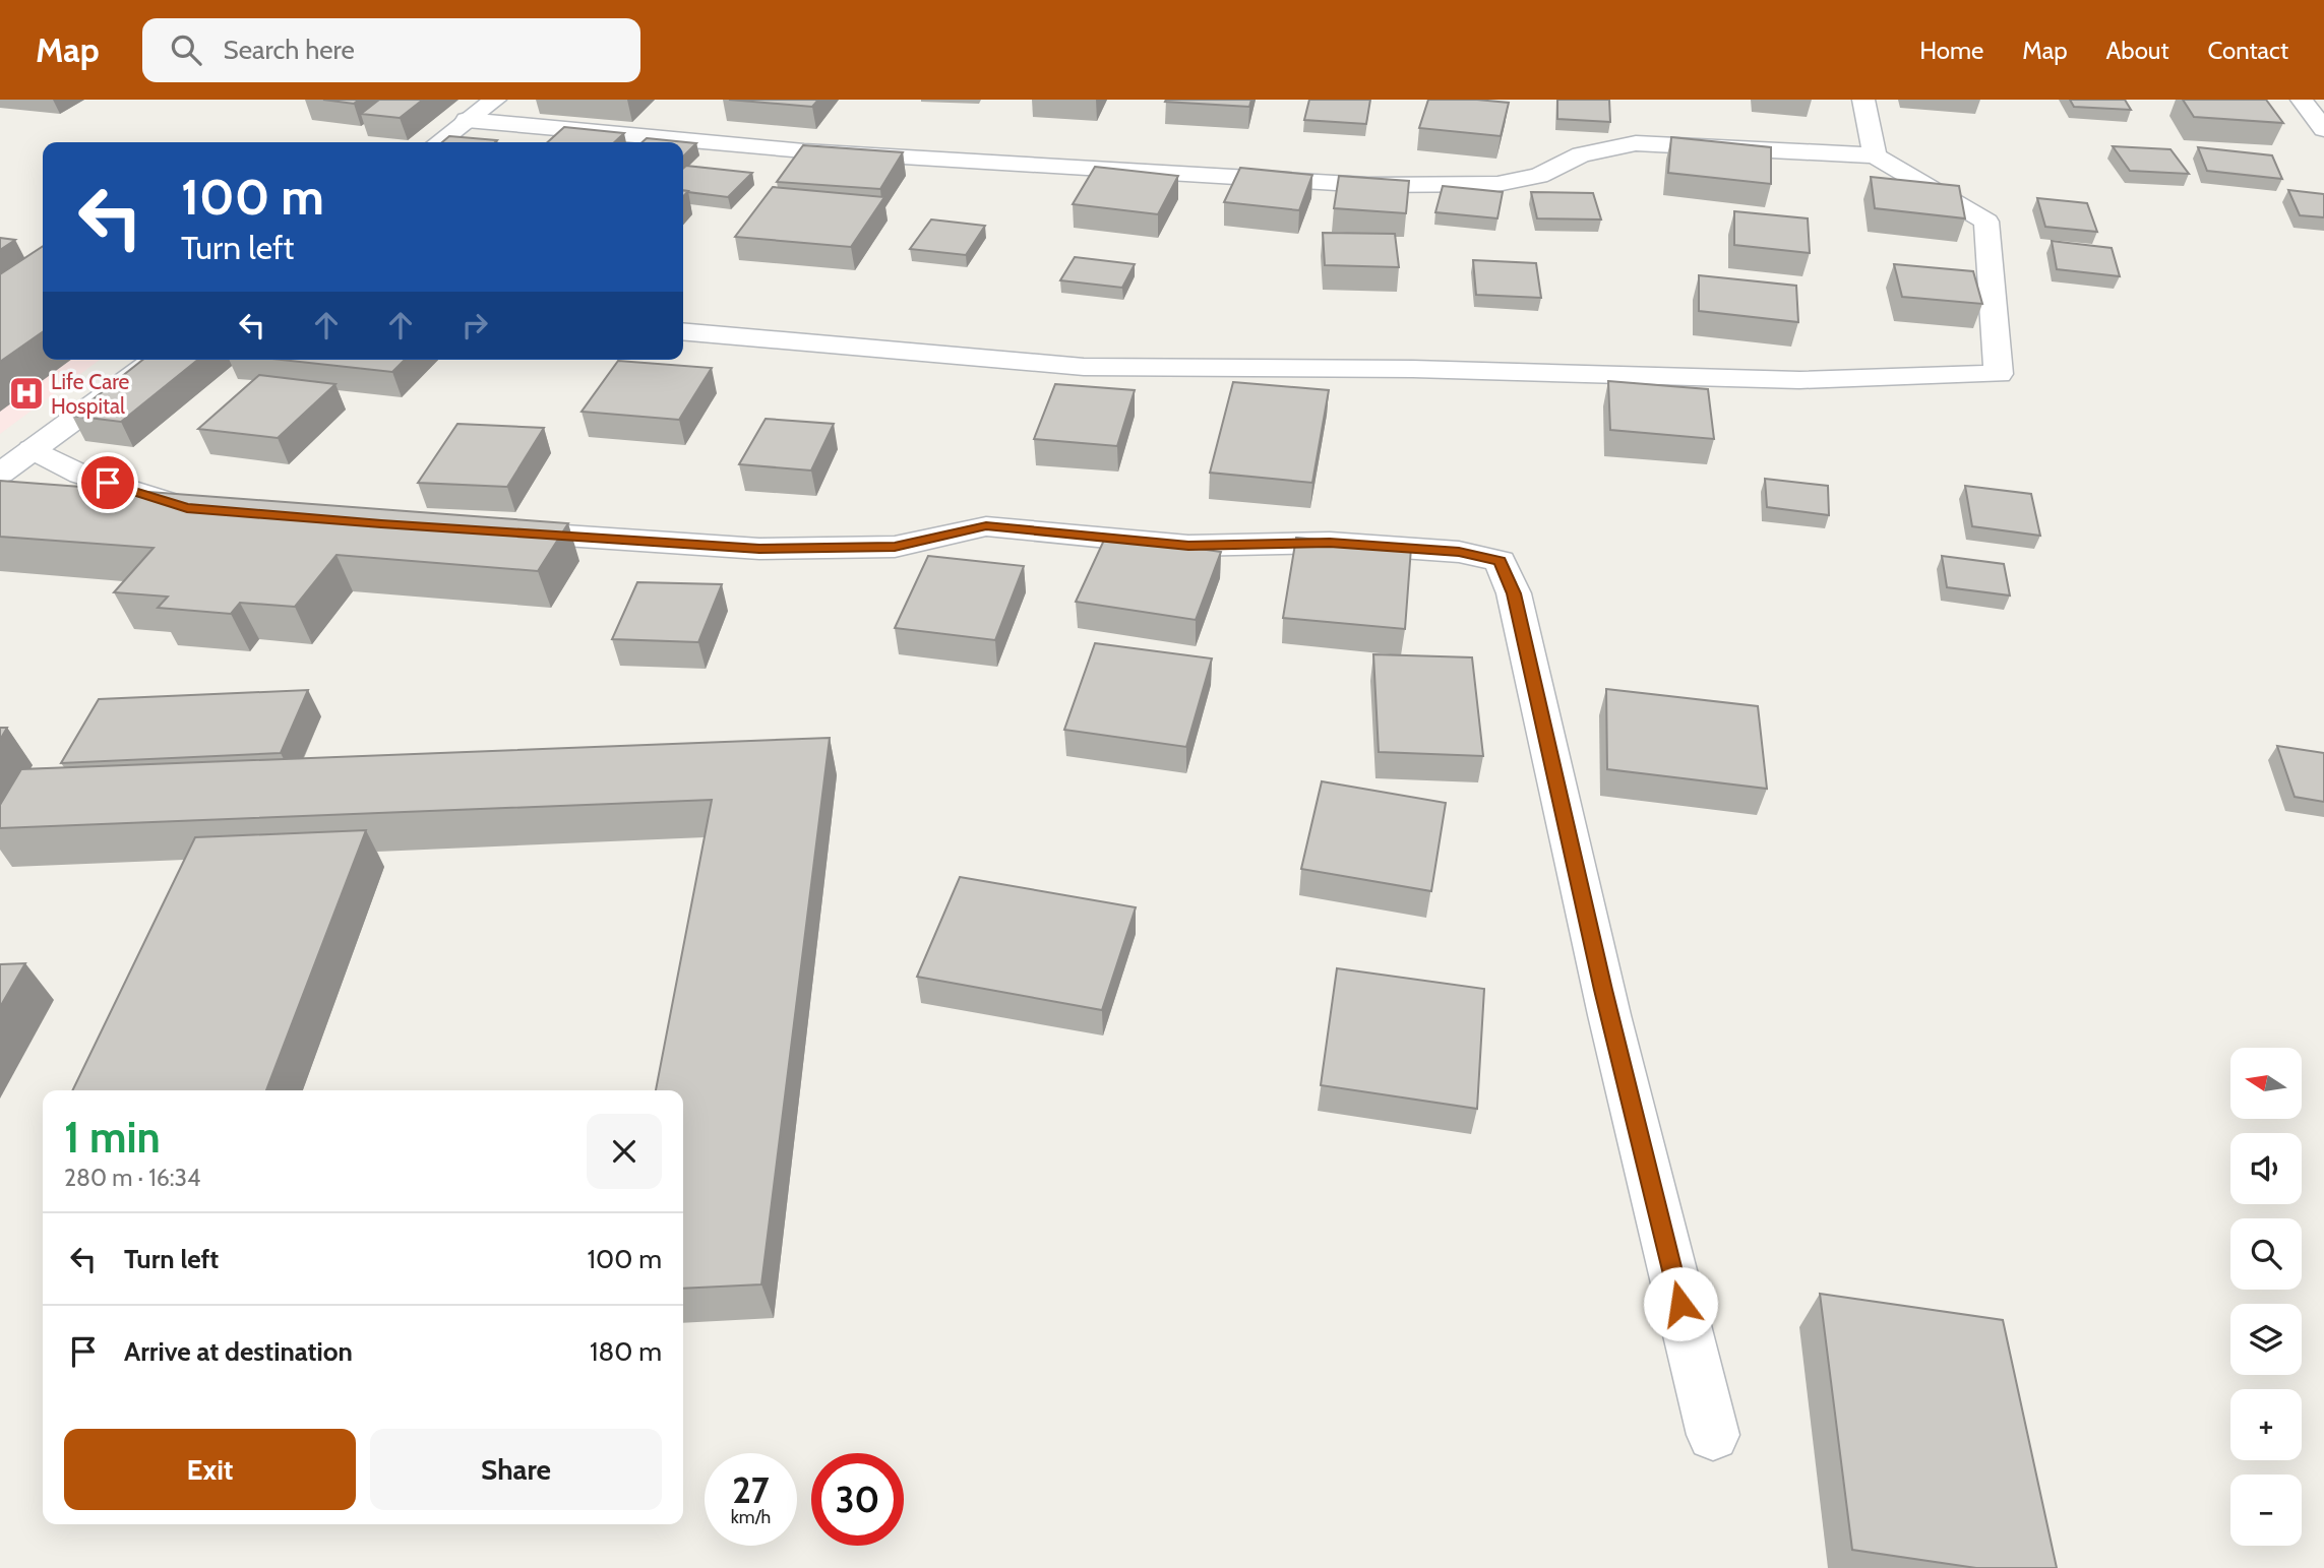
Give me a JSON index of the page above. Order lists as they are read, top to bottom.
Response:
{
  "places": {
    "hospital": ["Life Care Hospital"]
  },
  "north": "left",
  "page": {
    "header": "Map",
    "search": "Search here",
    "nav": [
      "Home",
      "Map",
      "About",
      "Contact"
    ],
    "turn": ["100 m", "Turn left"],
    "map_buttons": ["+", "−"],
    "heading": ["1 min", "280 m · 16:34"],
    "list": [
      {
        "name": "Turn left",
        "value": "100 m"
      },
      {
        "name": "Arrive at destination",
        "value": "180 m"
      }
    ],
    "buttons": ["Exit", "Share"],
    "speed": "27 km/h",
    "limit": "30"
  }
}
